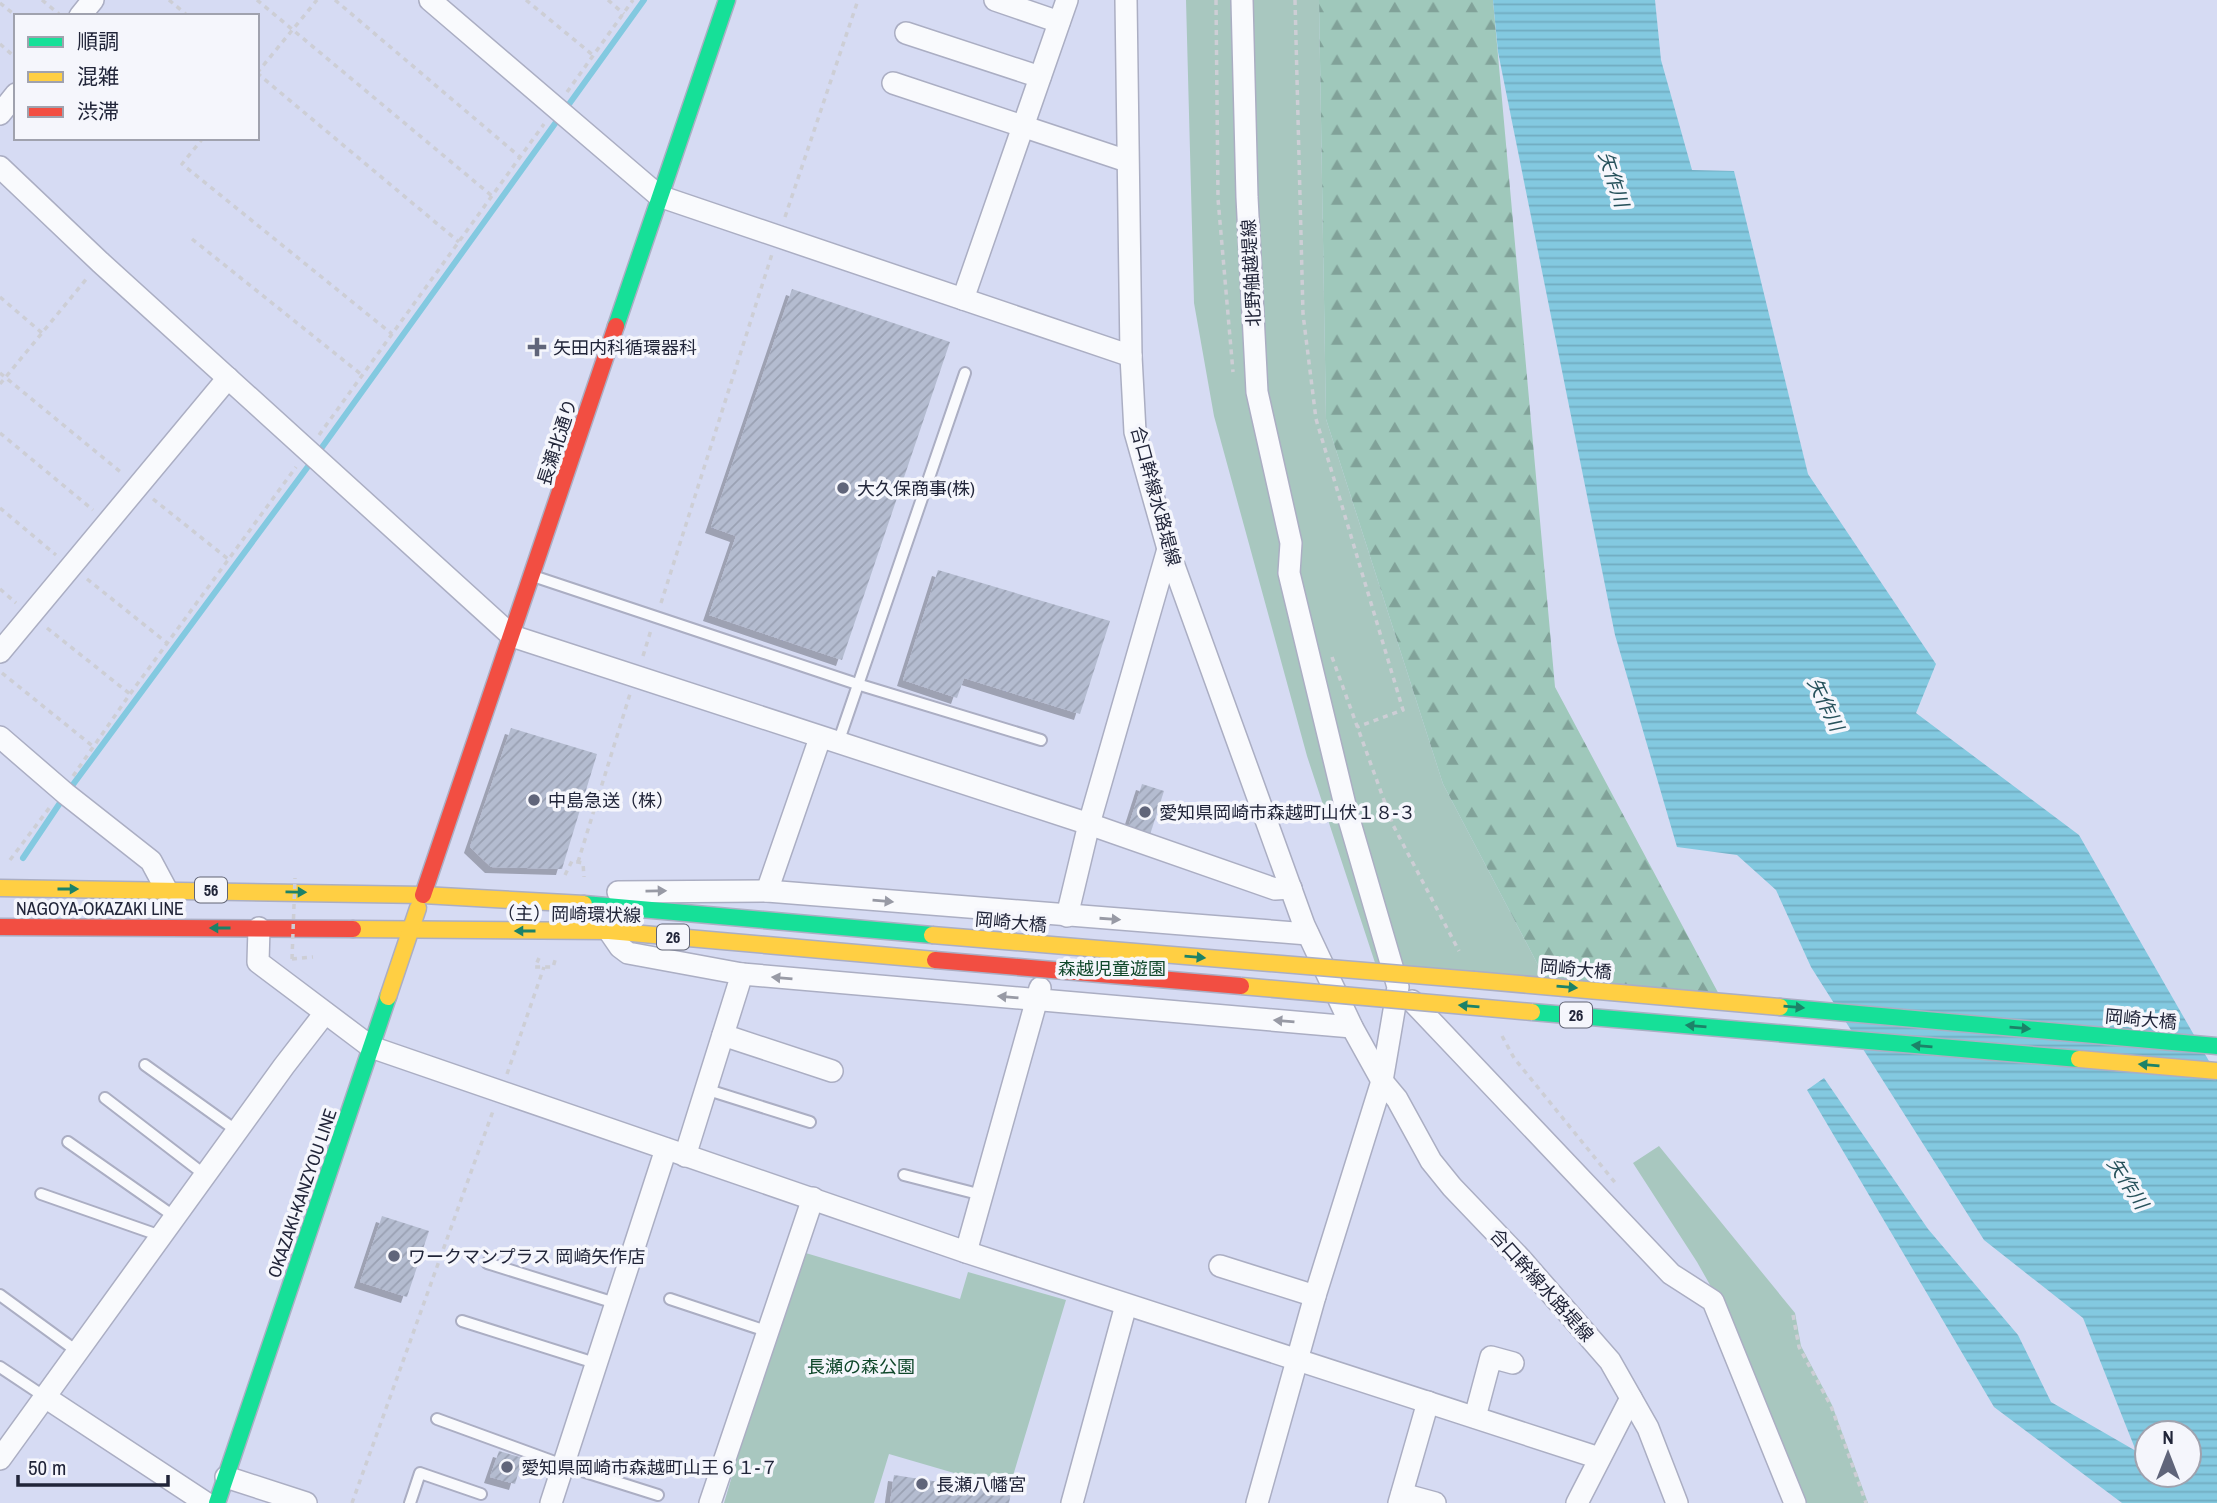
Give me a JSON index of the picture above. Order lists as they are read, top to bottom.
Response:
{
  "streets": {
    "main road": [
      "長瀬北通り",
      "56",
      "NAGOYA-OKAZAKI LINE",
      "（主）岡崎環状線",
      "岡崎大橋",
      "26",
      "OKAZAKI-KANZYOU LINE"
    ],
    "street": ["北野舳越堤線", "合口幹線水路堤線"]
  },
  "crossings": [
    ["長瀬北通り", "NAGOYA-OKAZAKI LINE"],
    ["長瀬北通り", "（主）岡崎環状線"],
    ["長瀬北通り", "OKAZAKI-KANZYOU LINE"],
    ["NAGOYA-OKAZAKI LINE", "（主）岡崎環状線"],
    ["NAGOYA-OKAZAKI LINE", "OKAZAKI-KANZYOU LINE"],
    ["（主）岡崎環状線", "岡崎大橋"],
    ["（主）岡崎環状線", "OKAZAKI-KANZYOU LINE"]
  ],
  "one_way": ["（主）岡崎環状線", "岡崎大橋"],
  "water": ["矢作川"],
  "parks": ["森越児童遊園", "長瀬の森公園"],
  "places": {
    "health": ["矢田内科循環器科"],
    "other": [
      "大久保商事(株)",
      "中島急送（株）",
      "愛知県岡崎市森越町山伏１８‐３",
      "ワークマンプラス 岡崎矢作店",
      "愛知県岡崎市森越町山王６１‐７",
      "長瀬八幡宮"
    ]
  },
  "legend": ["順調", "混雑", "渋滞"],
  "scale_bar": "50 m",
  "north": "top"
}
